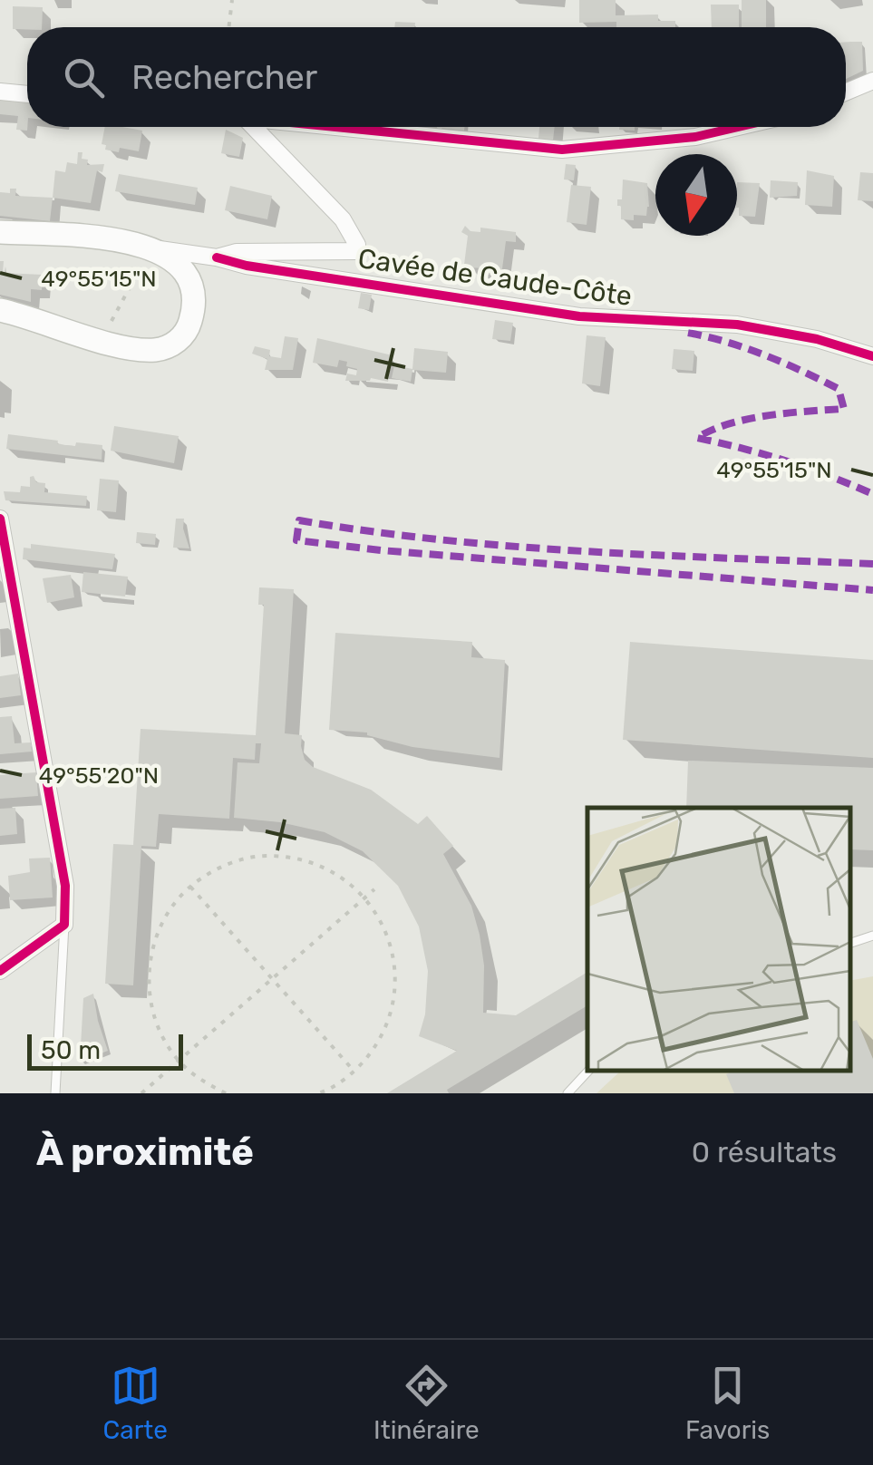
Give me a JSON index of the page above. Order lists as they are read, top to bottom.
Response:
{
  "streets": {
    "street": ["Cavée de Caude-Côte"]
  },
  "scale_bar": "50 m",
  "north": "bottom",
  "page": {
    "search": "Rechercher",
    "scale": "50 m",
    "heading": ["À proximité", "0 résultats"],
    "nav": ["Carte", "Itinéraire", "Favoris"]
  },
  "coordinates": ["49°55'15\"N", "49°55'20\"N"]
}
